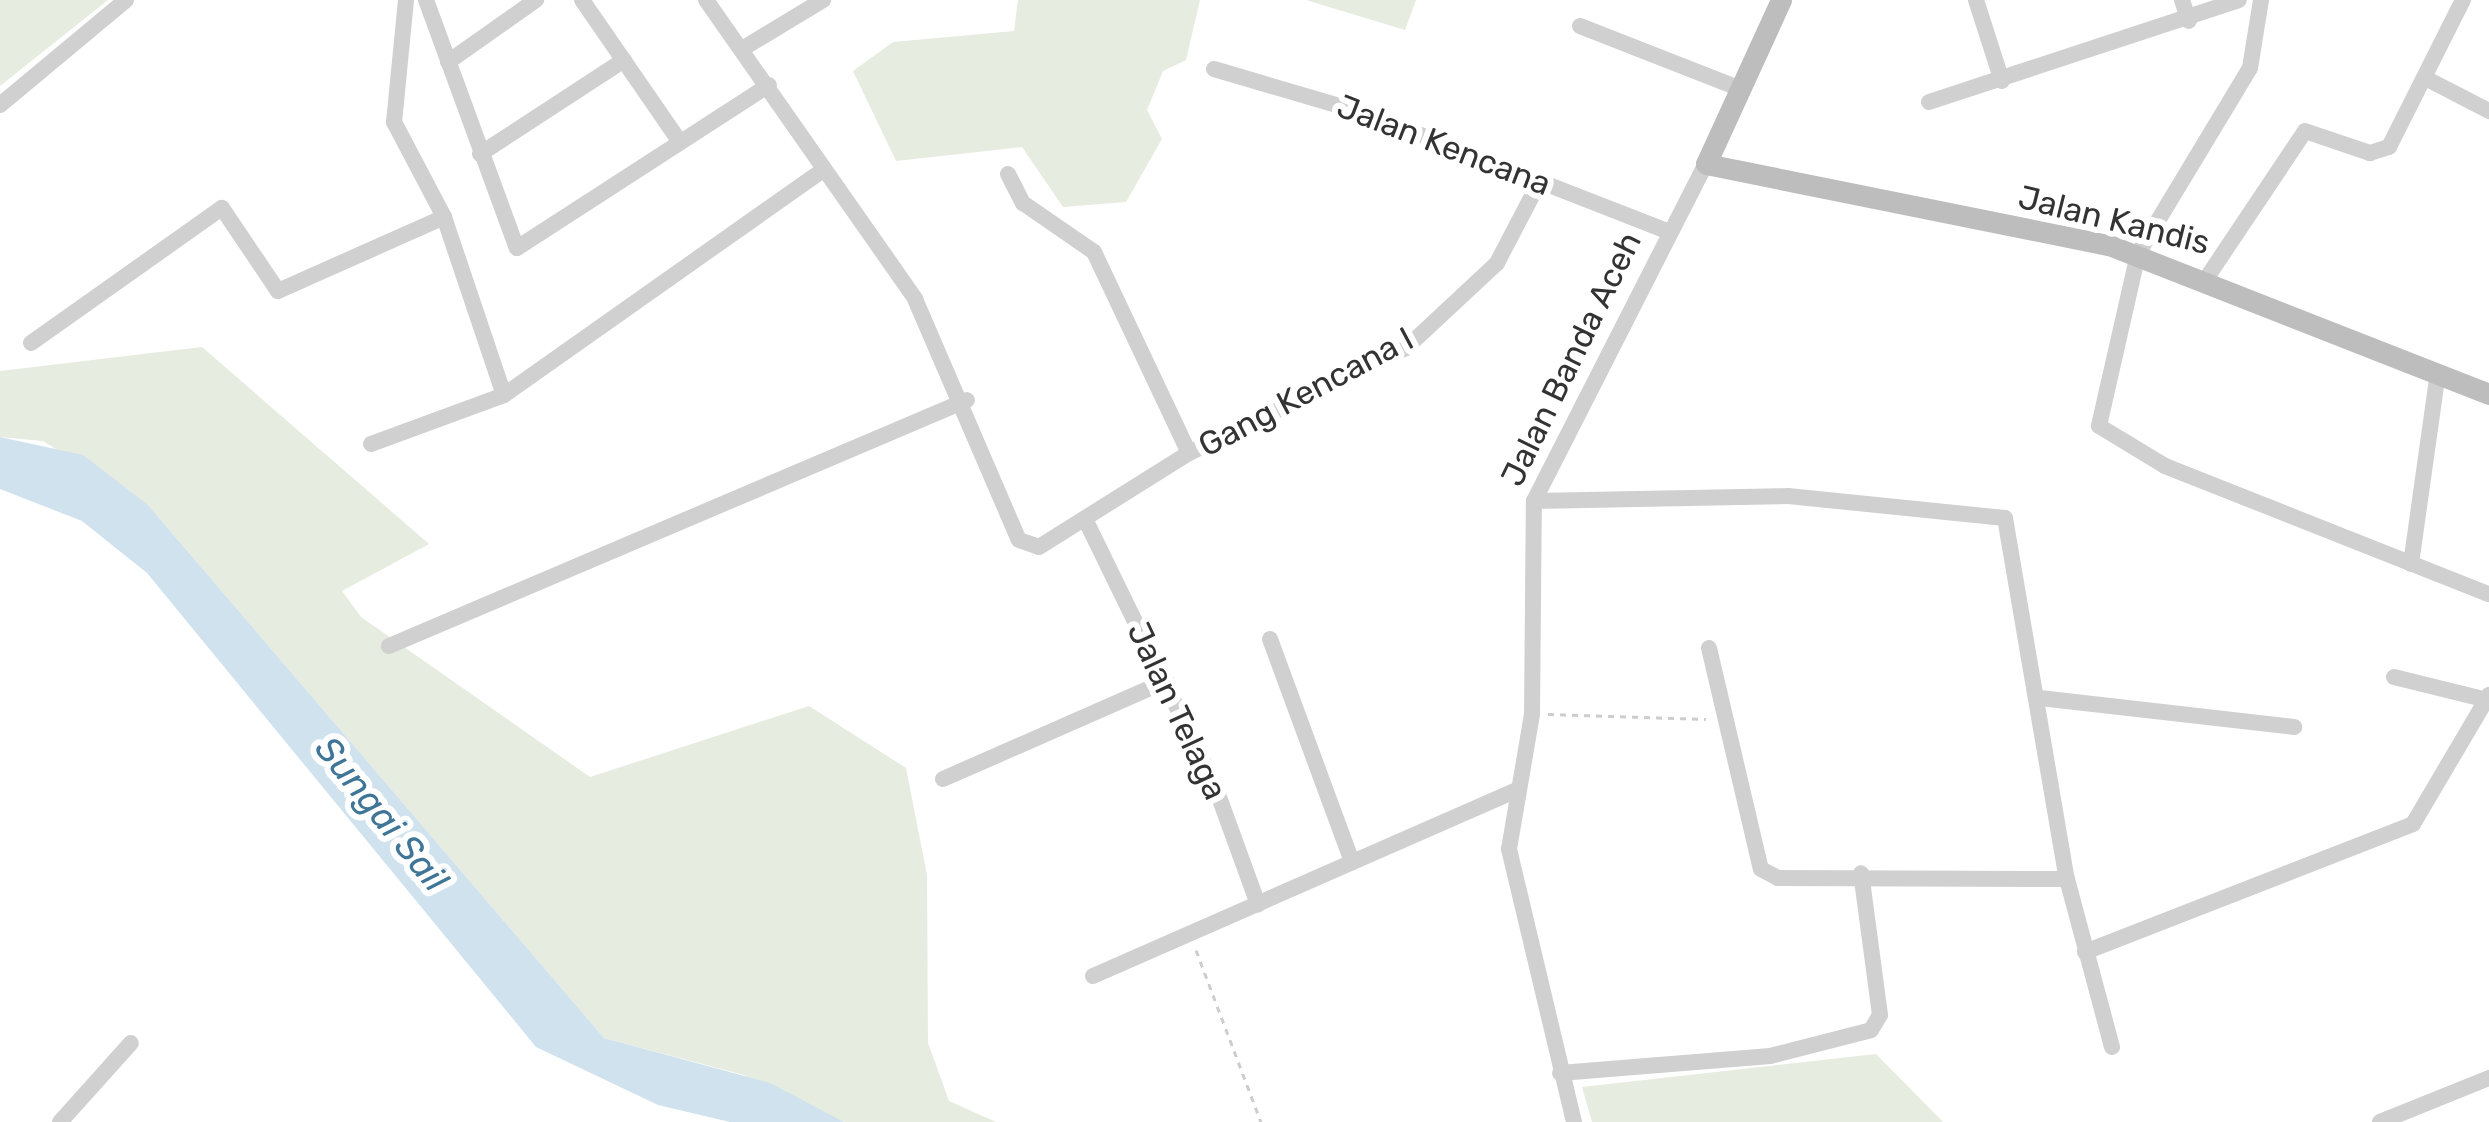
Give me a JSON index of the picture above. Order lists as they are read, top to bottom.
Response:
{
  "streets": {
    "street": [
      "Jalan Kencana",
      "Jalan Kandis",
      "Jalan Banda Aceh",
      "Gang Kencana I",
      "Jalan Telaga"
    ]
  },
  "crossings": [
    ["Jalan Kencana", "Jalan Banda Aceh"],
    ["Jalan Kencana", "Gang Kencana I"],
    ["Jalan Kandis", "Jalan Banda Aceh"],
    ["Gang Kencana I", "Jalan Telaga"]
  ],
  "water": ["Sungai Sail"]
}
